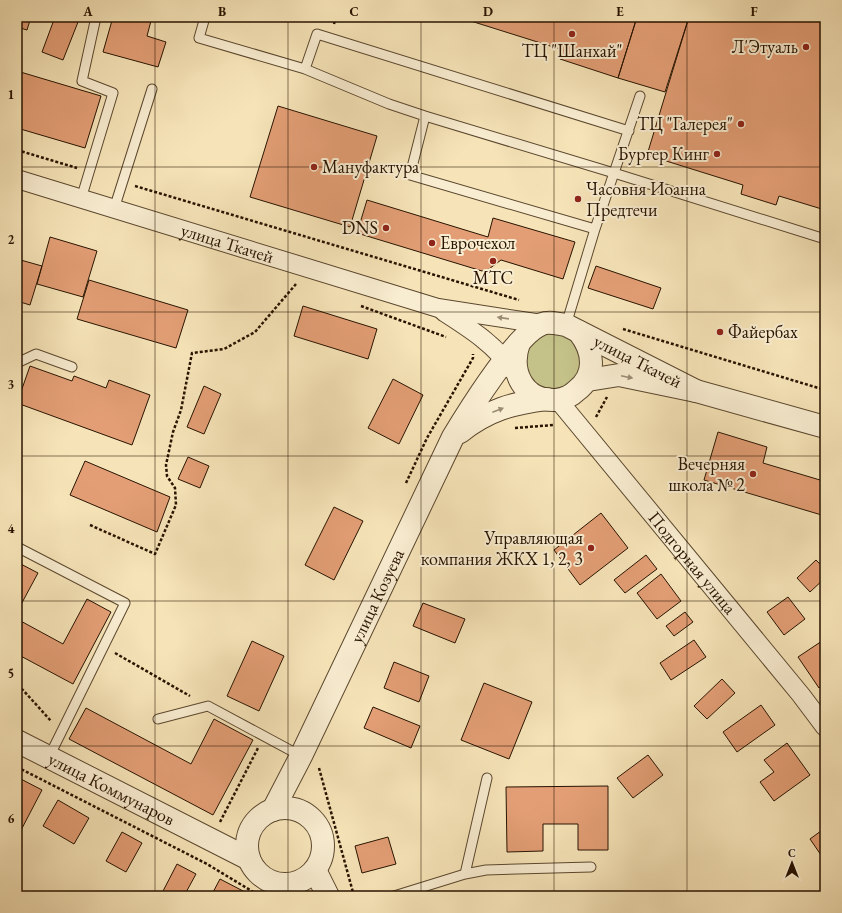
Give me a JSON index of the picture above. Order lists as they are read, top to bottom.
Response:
{
  "streets": {
    "street": [
      "улица Ткачей",
      "Подгорная улица",
      "улица Козуева",
      "улица Коммунаров"
    ]
  },
  "crossings": [
    ["улица Ткачей", "Подгорная улица"],
    ["улица Ткачей", "улица Козуева"],
    ["Подгорная улица", "улица Козуева"],
    ["улица Козуева", "улица Коммунаров"]
  ],
  "places": [
    "ТЦ \"Шанхай\"",
    "Л'Этуаль",
    "ТЦ \"Галерея\"",
    "Бургер Кинг",
    "Мануфактура",
    "Часовня Иоанна Предтечи",
    "DNS",
    "Еврочехол",
    "МТС",
    "Файербах",
    "Вечерняя школа № 2",
    "Управляющая компания ЖКХ 1, 2, 3"
  ],
  "north": "top",
  "grid": {
    "columns": [
      "A",
      "B",
      "C",
      "D",
      "E",
      "F"
    ],
    "rows": [
      "1",
      "2",
      "3",
      "4",
      "5",
      "6"
    ]
  }
}
